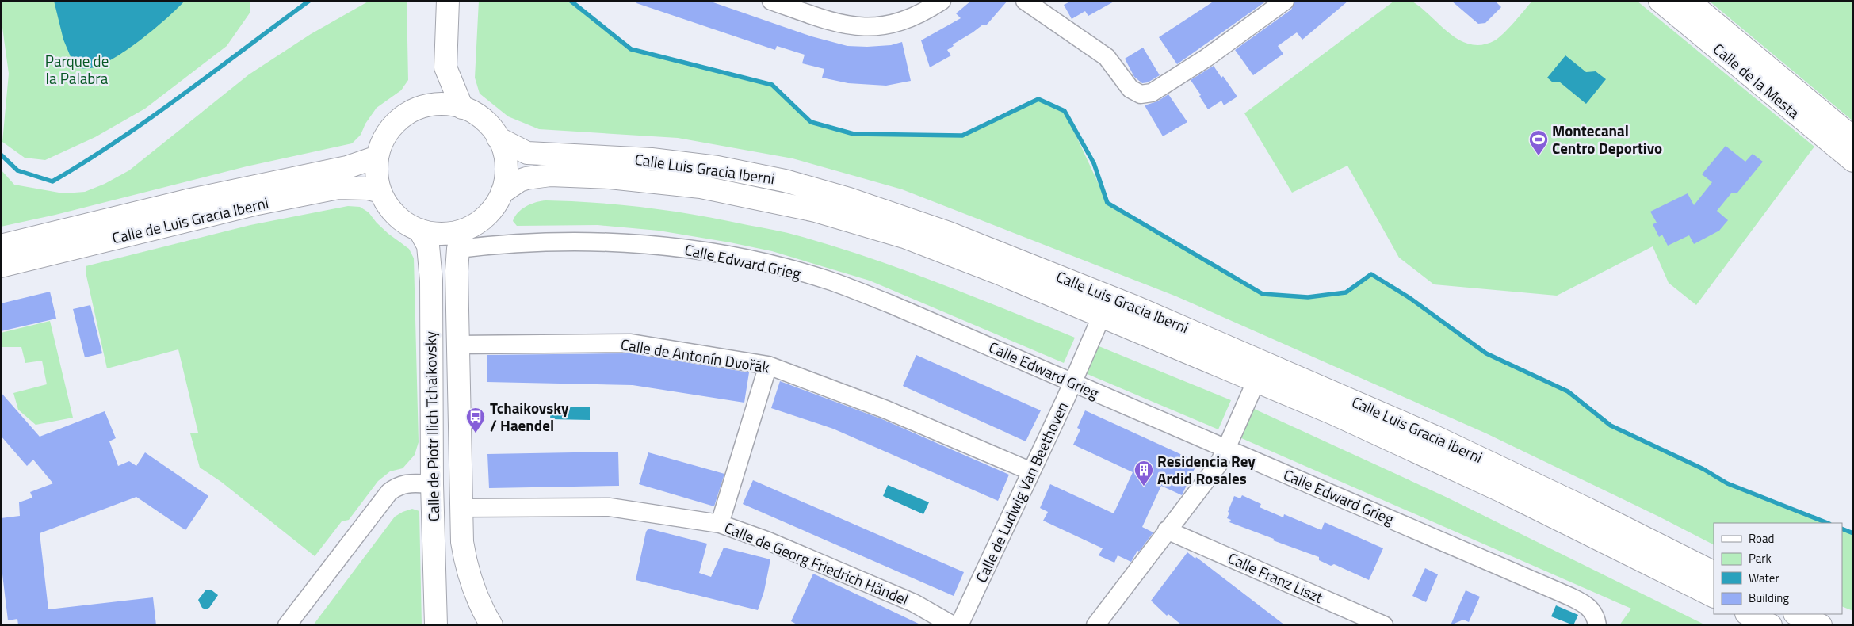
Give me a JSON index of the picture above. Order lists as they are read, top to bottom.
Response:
{
  "streets": {
    "main road": [
      "Calle de la Mesta",
      "Calle Luis Gracia Iberni",
      "Calle de Luis Gracia Iberni",
      "Calle de Piotr Ilich Tchaikovsky"
    ],
    "street": [
      "Calle Edward Grieg",
      "Calle de Antonín Dvořák",
      "Calle de Ludwig Van Beethoven",
      "Calle de Georg Friedrich Händel",
      "Calle Franz Liszt"
    ]
  },
  "crossings": [
    ["Calle Luis Gracia Iberni", "Calle de Luis Gracia Iberni"],
    ["Calle Luis Gracia Iberni", "Calle Edward Grieg"],
    ["Calle Luis Gracia Iberni", "Calle de Piotr Ilich Tchaikovsky"],
    ["Calle Luis Gracia Iberni", "Calle de Ludwig Van Beethoven"],
    ["Calle de Luis Gracia Iberni", "Calle Edward Grieg"],
    ["Calle de Luis Gracia Iberni", "Calle de Piotr Ilich Tchaikovsky"],
    ["Calle Edward Grieg", "Calle de Piotr Ilich Tchaikovsky"],
    ["Calle Edward Grieg", "Calle de Ludwig Van Beethoven"],
    ["Calle de Antonín Dvořák", "Calle de Piotr Ilich Tchaikovsky"],
    ["Calle de Antonín Dvořák", "Calle de Ludwig Van Beethoven"],
    ["Calle de Piotr Ilich Tchaikovsky", "Calle de Georg Friedrich Händel"]
  ],
  "parks": ["Parque de la Palabra"],
  "places": {
    "sports": ["Montecanal Centro Deportivo"],
    "bus stop": ["Tchaikovsky / Haendel"],
    "building": ["Residencia Rey Ardid Rosales"]
  },
  "legend": [
    "Road",
    "Park",
    "Water",
    "Building"
  ]
}
